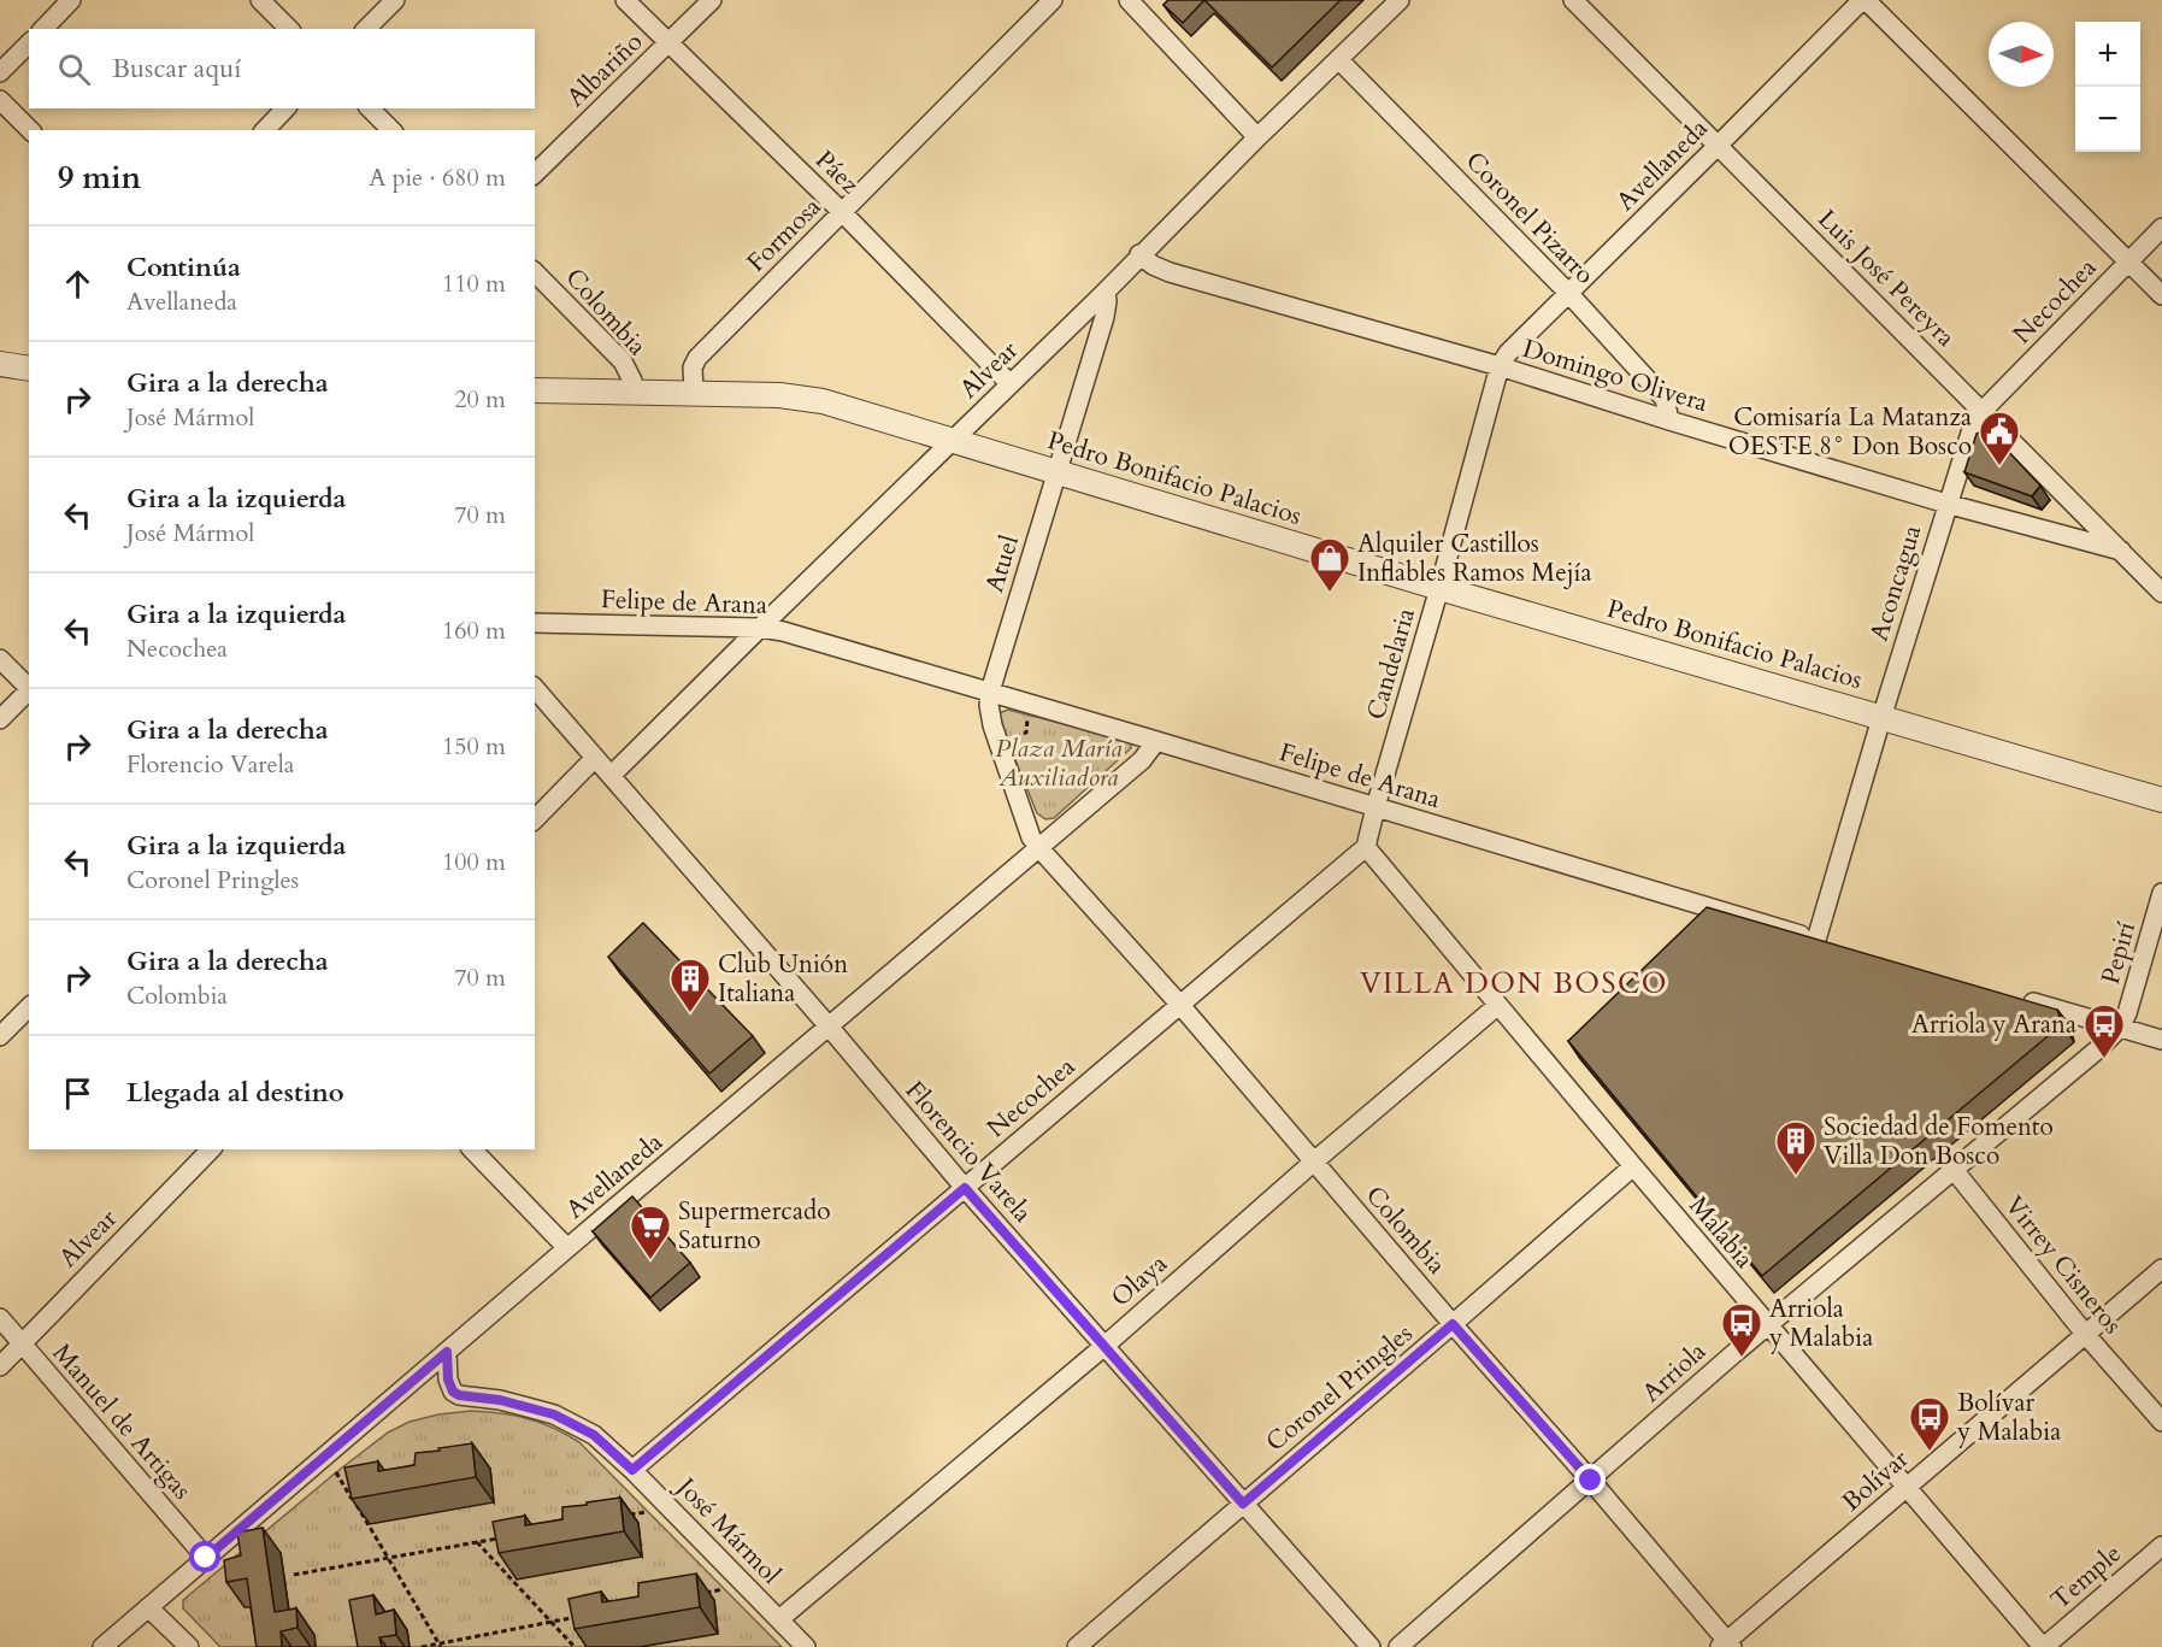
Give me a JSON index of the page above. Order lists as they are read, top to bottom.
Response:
{
  "streets": {
    "street": [
      "Albariño",
      "Avellaneda",
      "Páez",
      "Coronel Pizarro",
      "Formosa",
      "Luis José Pereyra",
      "Necochea",
      "Colombia",
      "Alvear",
      "Domingo Olivera",
      "Pedro Bonifacio Palacios",
      "Atuel",
      "Aconcagua",
      "Felipe de Arana",
      "Candelaria",
      "Pepirí",
      "Florencio Varela",
      "Malabia",
      "Virrey Cisneros",
      "Olaya",
      "Arriola",
      "Coronel Pringles",
      "Manuel de Artigas",
      "Bolívar",
      "José Mármol",
      "Temple"
    ]
  },
  "crossings": [
    ["Albariño", "Páez"],
    ["Avellaneda", "Coronel Pizarro"],
    ["Avellaneda", "Luis José Pereyra"],
    ["Avellaneda", "Colombia"],
    ["Avellaneda", "Domingo Olivera"],
    ["Avellaneda", "Atuel"],
    ["Avellaneda", "Felipe de Arana"],
    ["Avellaneda", "Candelaria"],
    ["Avellaneda", "Florencio Varela"],
    ["Avellaneda", "Manuel de Artigas"],
    ["Avellaneda", "José Mármol"],
    ["Páez", "Formosa"],
    ["Páez", "Alvear"],
    ["Coronel Pizarro", "Alvear"],
    ["Coronel Pizarro", "Domingo Olivera"],
    ["Formosa", "Pedro Bonifacio Palacios"],
    ["Luis José Pereyra", "Necochea"],
    ["Luis José Pereyra", "Domingo Olivera"],
    ["Luis José Pereyra", "Aconcagua"],
    ["Necochea", "Colombia"],
    ["Necochea", "Aconcagua"],
    ["Necochea", "Florencio Varela"],
    ["Necochea", "Malabia"],
    ["Necochea", "José Mármol"],
    ["Colombia", "Pedro Bonifacio Palacios"],
    ["Colombia", "Atuel"],
    ["Colombia", "Olaya"],
    ["Colombia", "Arriola"],
    ["Colombia", "Coronel Pringles"],
    ["Colombia", "Bolívar"],
    ["Alvear", "Domingo Olivera"],
    ["Alvear", "Pedro Bonifacio Palacios"],
    ["Alvear", "Atuel"],
    ["Alvear", "Felipe de Arana"],
    ["Alvear", "Florencio Varela"],
    ["Alvear", "Manuel de Artigas"],
    ["Domingo Olivera", "Aconcagua"],
    ["Domingo Olivera", "Candelaria"],
    ["Pedro Bonifacio Palacios", "Atuel"],
    ["Pedro Bonifacio Palacios", "Aconcagua"],
    ["Pedro Bonifacio Palacios", "Candelaria"],
    ["Atuel", "Felipe de Arana"],
    ["Aconcagua", "Felipe de Arana"],
    ["Felipe de Arana", "Candelaria"],
    ["Pepirí", "Arriola"],
    ["Florencio Varela", "Olaya"],
    ["Florencio Varela", "Coronel Pringles"],
    ["Malabia", "Olaya"],
    ["Malabia", "Arriola"],
    ["Malabia", "Coronel Pringles"],
    ["Malabia", "Bolívar"],
    ["Malabia", "Temple"],
    ["Virrey Cisneros", "Arriola"],
    ["Virrey Cisneros", "Bolívar"],
    ["Olaya", "José Mármol"]
  ],
  "districts": ["VILLA DON BOSCO"],
  "parks": ["Plaza María Auxiliadora"],
  "places": {
    "public building": ["Comisaría La Matanza OESTE 8° Don Bosco"],
    "shop": ["Alquiler Castillos Inflables Ramos Mejía"],
    "building": ["Club Unión Italiana", "Sociedad de Fomento Villa Don Bosco"],
    "bus stop": ["Arriola y Arana", "Arriola y Malabia", "Bolívar y Malabia"],
    "supermarket": ["Supermercado Saturno"]
  },
  "north": "right",
  "page": {
    "map_buttons": ["+", "−"],
    "search": "Buscar aquí",
    "heading": ["9 min", "A pie · 680 m"],
    "list": [
      ["Continúa", "Avellaneda", "110 m"],
      ["Gira a la derecha", "José Mármol", "20 m"],
      ["Gira a la izquierda", "José Mármol", "70 m"],
      ["Gira a la izquierda", "Necochea", "160 m"],
      ["Gira a la derecha", "Florencio Varela", "150 m"],
      ["Gira a la izquierda", "Coronel Pringles", "100 m"],
      ["Gira a la derecha", "Colombia", "70 m"],
      "Llegada al destino"
    ]
  }
}
